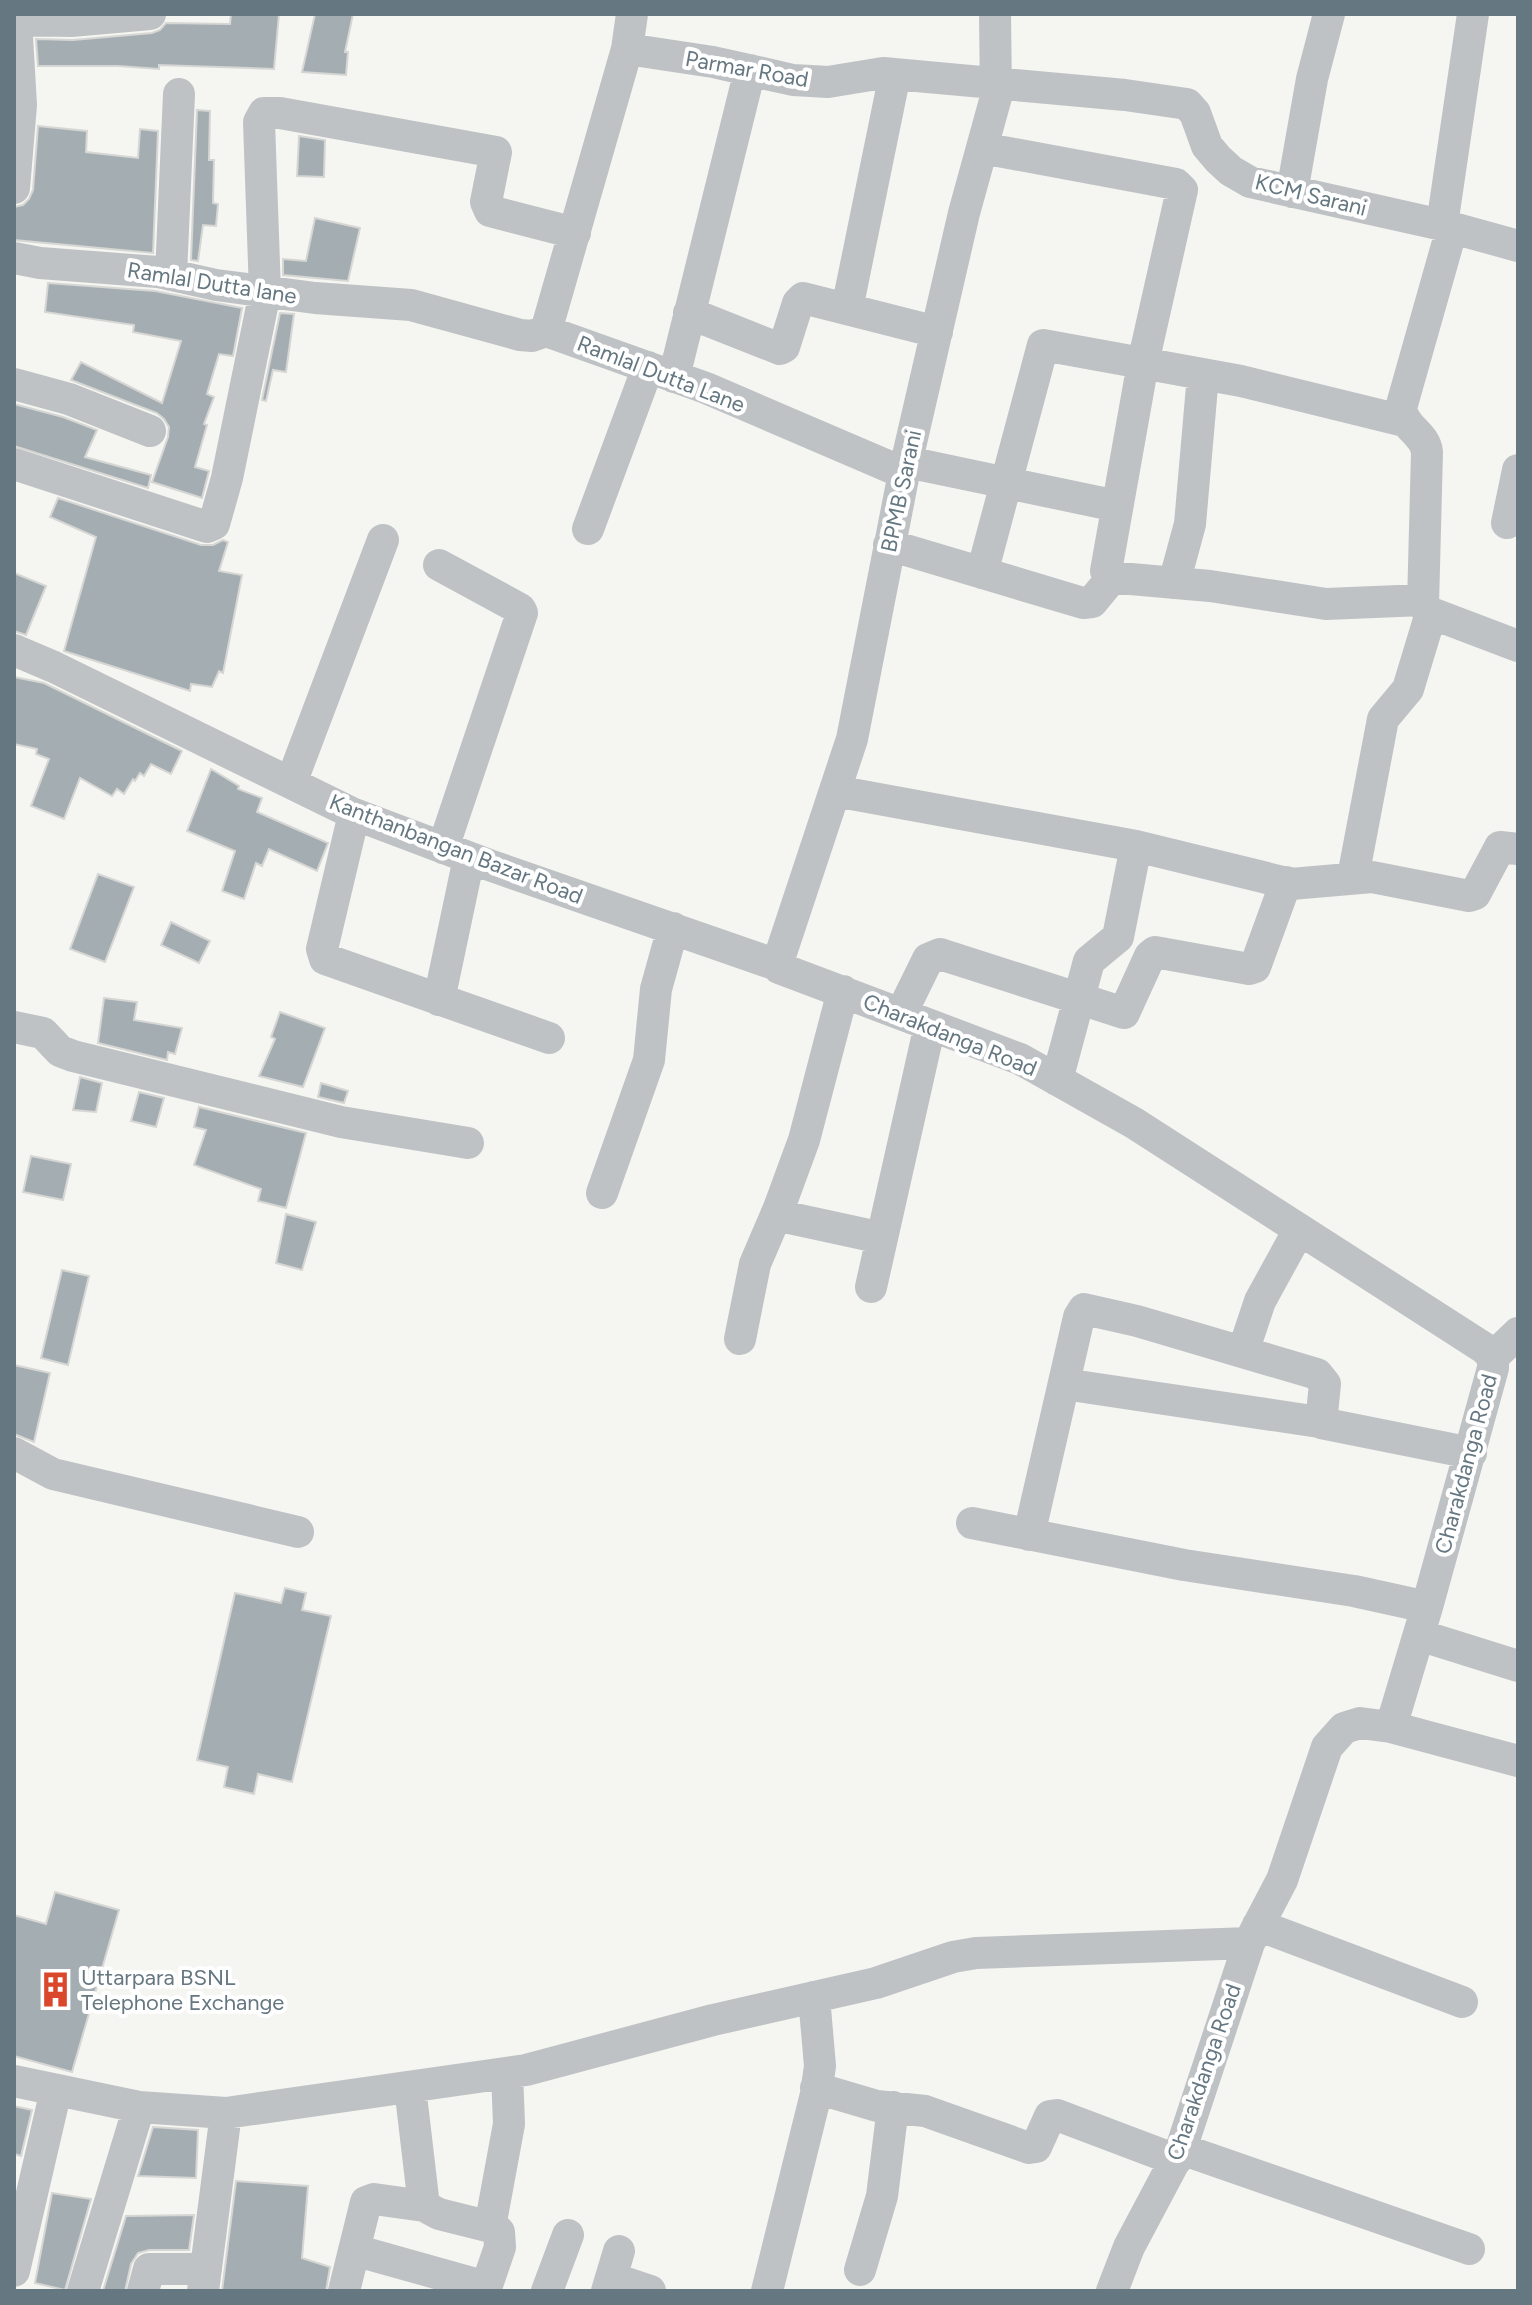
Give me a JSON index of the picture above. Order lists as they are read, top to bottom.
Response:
{
  "streets": {
    "street": [
      "Parmar Road",
      "KCM Sarani",
      "Ramlal Dutta lane",
      "Ramlal Dutta Lane",
      "BPMB Sarani",
      "Kanthanbangan Bazar Road",
      "Charakdanga Road"
    ]
  },
  "crossings": [
    ["Parmar Road", "KCM Sarani"],
    ["Parmar Road", "BPMB Sarani"],
    ["KCM Sarani", "BPMB Sarani"],
    ["Ramlal Dutta lane", "Ramlal Dutta Lane"],
    ["Ramlal Dutta Lane", "BPMB Sarani"],
    ["BPMB Sarani", "Kanthanbangan Bazar Road"],
    ["BPMB Sarani", "Charakdanga Road"],
    ["Kanthanbangan Bazar Road", "Charakdanga Road"]
  ],
  "places": {
    "building": ["Uttarpara BSNL Telephone Exchange"]
  }
}
